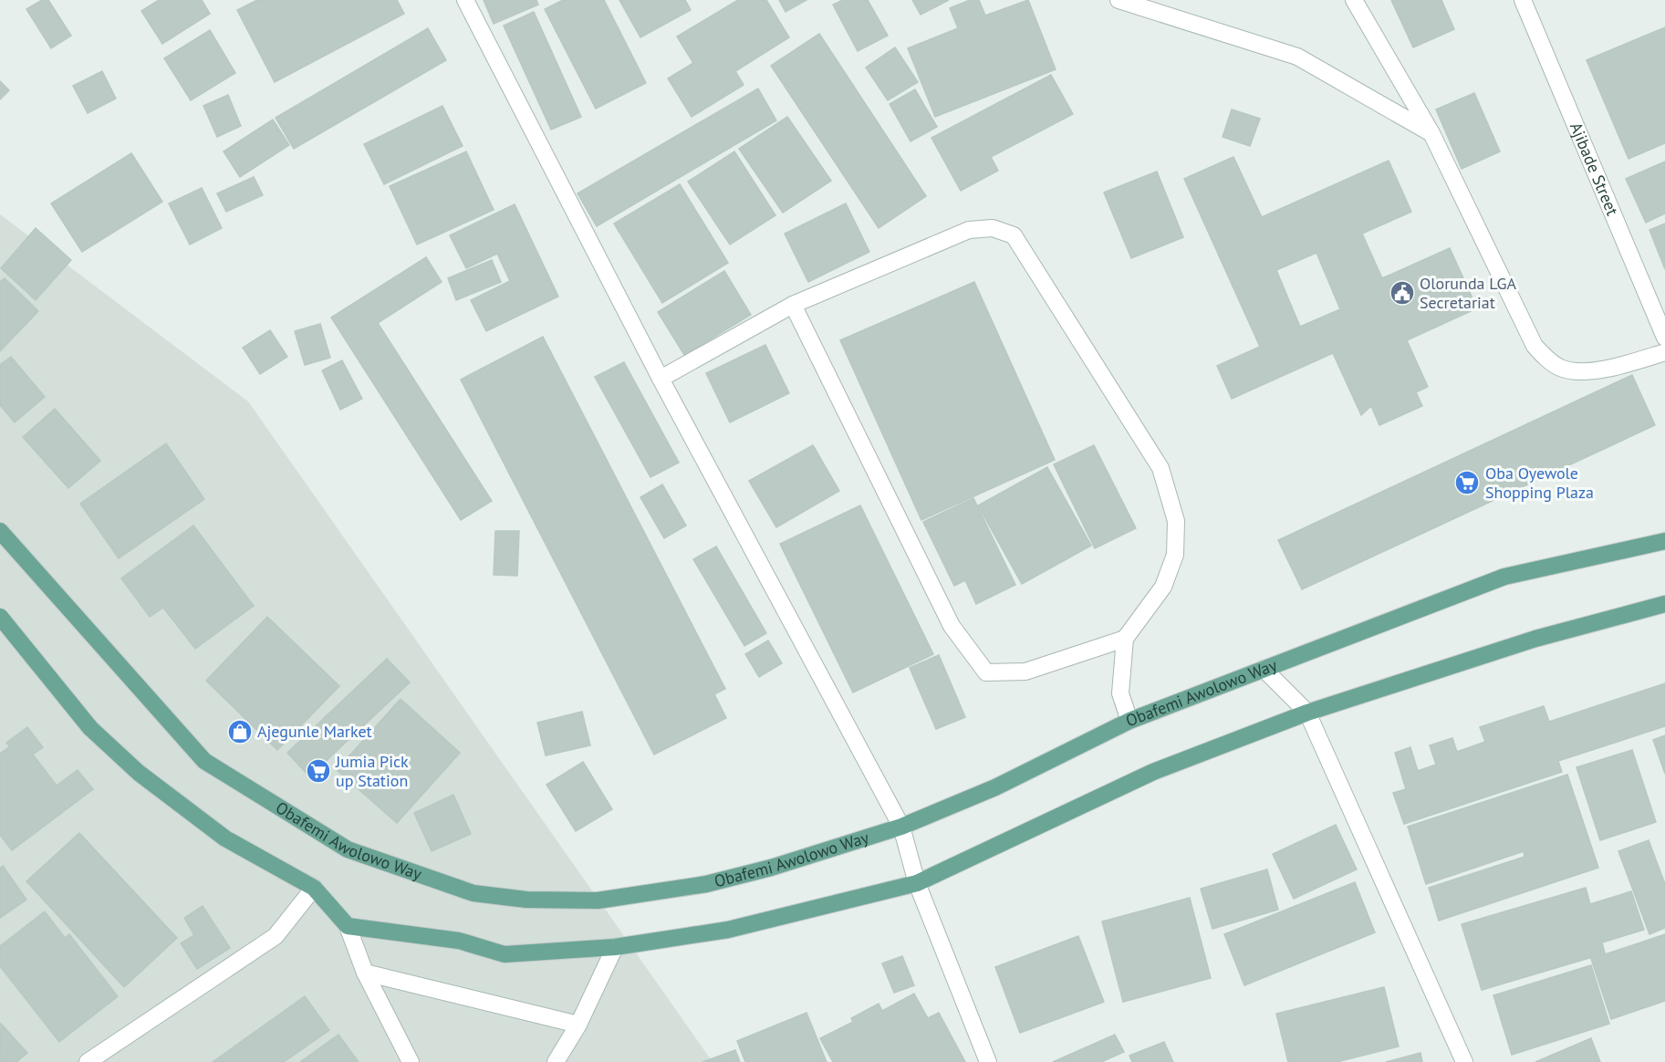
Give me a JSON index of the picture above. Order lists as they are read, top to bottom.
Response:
{
  "streets": {
    "main road": ["Obafemi Awolowo Way"],
    "street": ["Ajibade Street"]
  },
  "places": {
    "public building": ["Olorunda LGA Secretariat"],
    "supermarket": ["Oba Oyewole Shopping Plaza", "Jumia Pick up Station"],
    "shop": ["Ajegunle Market"]
  }
}
